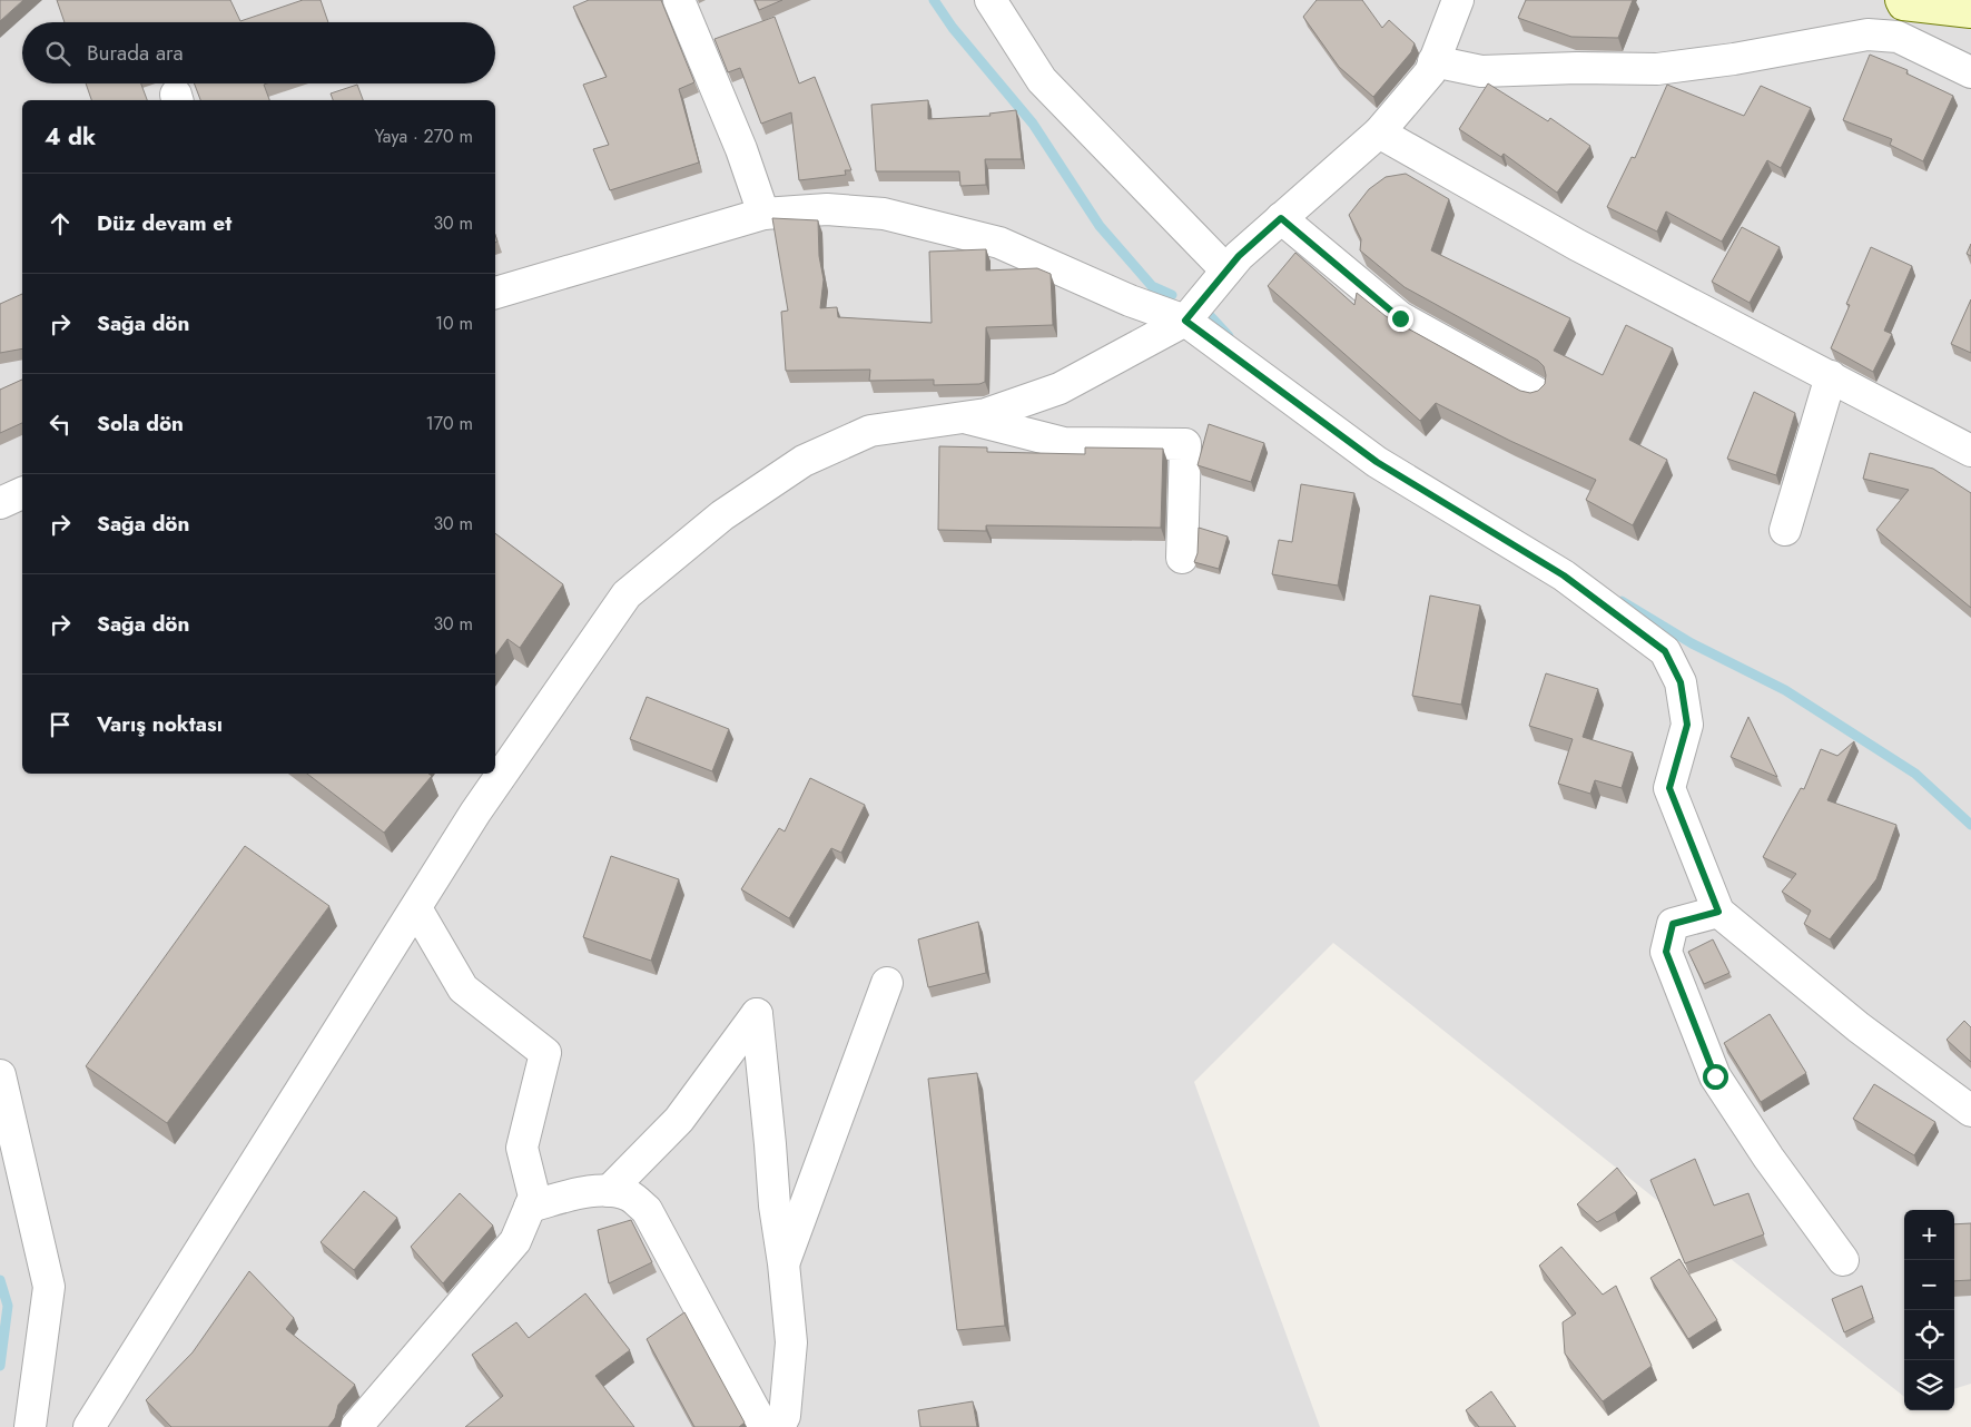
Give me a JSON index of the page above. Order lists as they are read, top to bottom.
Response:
{
  "page": {
    "search": "Burada ara",
    "heading": ["4 dk", "Yaya · 270 m"],
    "list": [
      ["Düz devam et", "30 m"],
      ["Sağa dön", "10 m"],
      ["Sola dön", "170 m"],
      ["Sağa dön", "30 m"],
      ["Sağa dön", "30 m"],
      "Varış noktası"
    ],
    "map_buttons": ["+", "−"]
  }
}
